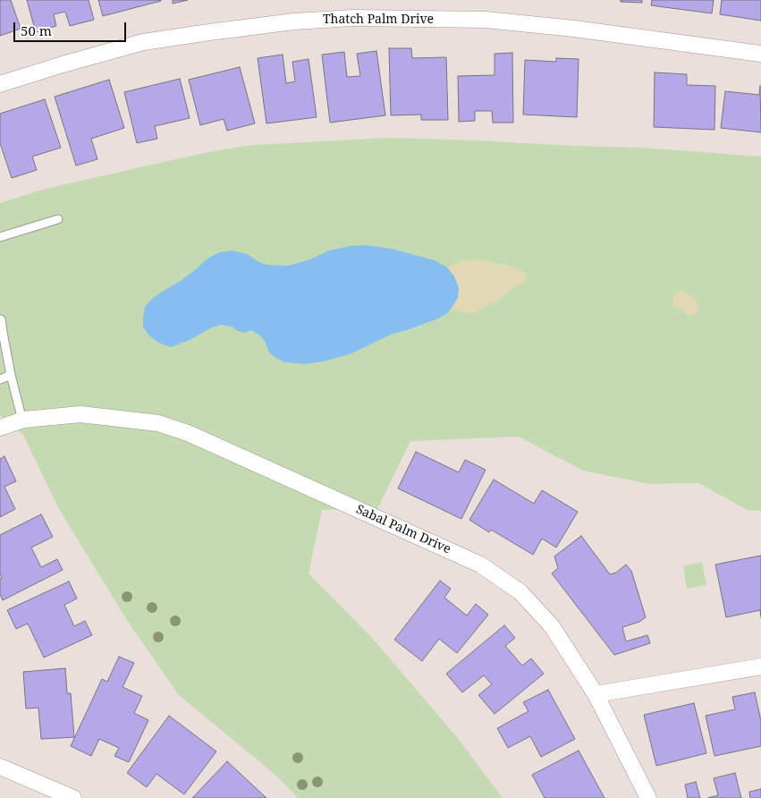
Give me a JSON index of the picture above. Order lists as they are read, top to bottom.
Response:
{
  "streets": {
    "street": ["Thatch Palm Drive", "Sabal Palm Drive"]
  },
  "scale_bar": "50 m"
}
